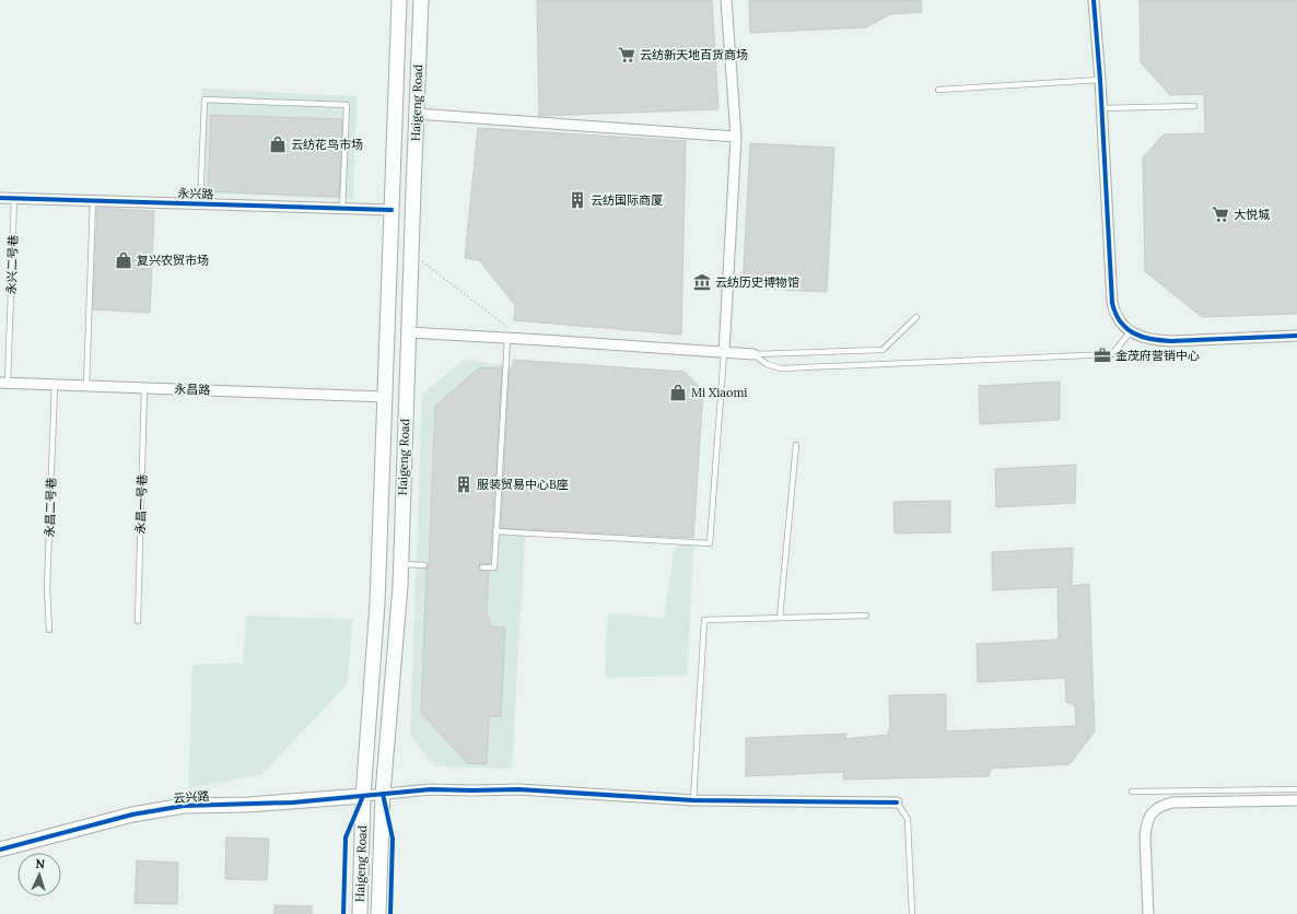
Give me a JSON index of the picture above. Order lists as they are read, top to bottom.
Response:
{
  "streets": {
    "main road": ["Haigeng Road", "云兴路"],
    "street": ["永兴路", "永昌路"],
    "lane": ["永兴二号巷", "永昌一号巷", "永昌二号巷"]
  },
  "crossings": [
    ["Haigeng Road", "永兴路"],
    ["Haigeng Road", "永昌路"],
    ["Haigeng Road", "云兴路"],
    ["永兴路", "永兴二号巷"],
    ["永兴二号巷", "永昌路"],
    ["永昌路", "永昌一号巷"],
    ["永昌路", "永昌二号巷"]
  ],
  "places": {
    "supermarket": ["云纺新天地百货商场", "大悦城"],
    "shop": ["云纺花鸟市场", "复兴农贸市场", "Mi Xiaomi"],
    "building": ["云纺国际商厦", "服装贸易中心B座"],
    "museum": ["云纺历史博物馆"],
    "office": ["金茂府营销中心"]
  },
  "north": "top"
}
